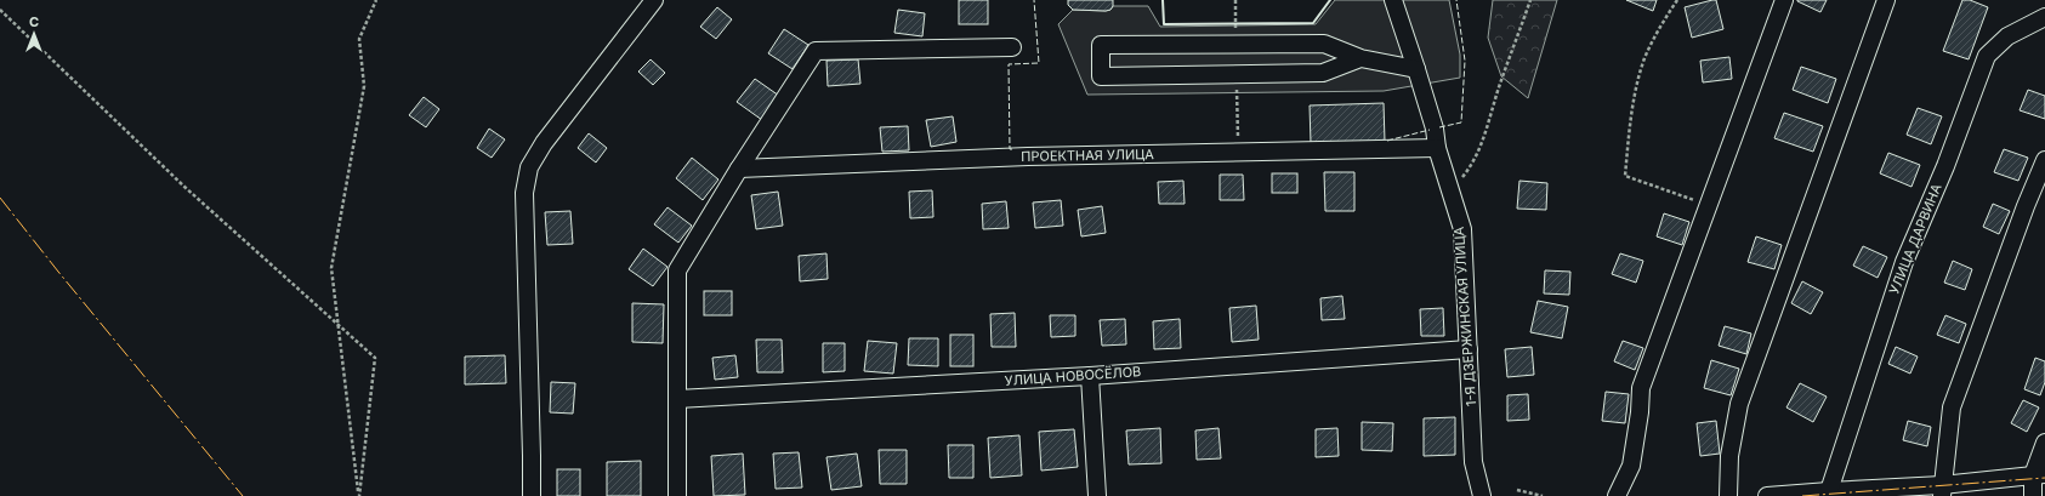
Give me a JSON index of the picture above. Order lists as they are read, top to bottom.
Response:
{
  "streets": {
    "street": [
      "ПРОЕКТНАЯ УЛИЦА",
      "УЛИЦА ДАРВИНА",
      "1-Я ДЗЕРЖИНСКАЯ УЛИЦА",
      "УЛИЦА НОВОСЁЛОВ"
    ]
  },
  "crossings": [
    ["ПРОЕКТНАЯ УЛИЦА", "1-Я ДЗЕРЖИНСКАЯ УЛИЦА"],
    ["1-Я ДЗЕРЖИНСКАЯ УЛИЦА", "УЛИЦА НОВОСЁЛОВ"]
  ],
  "north": "top"
}
